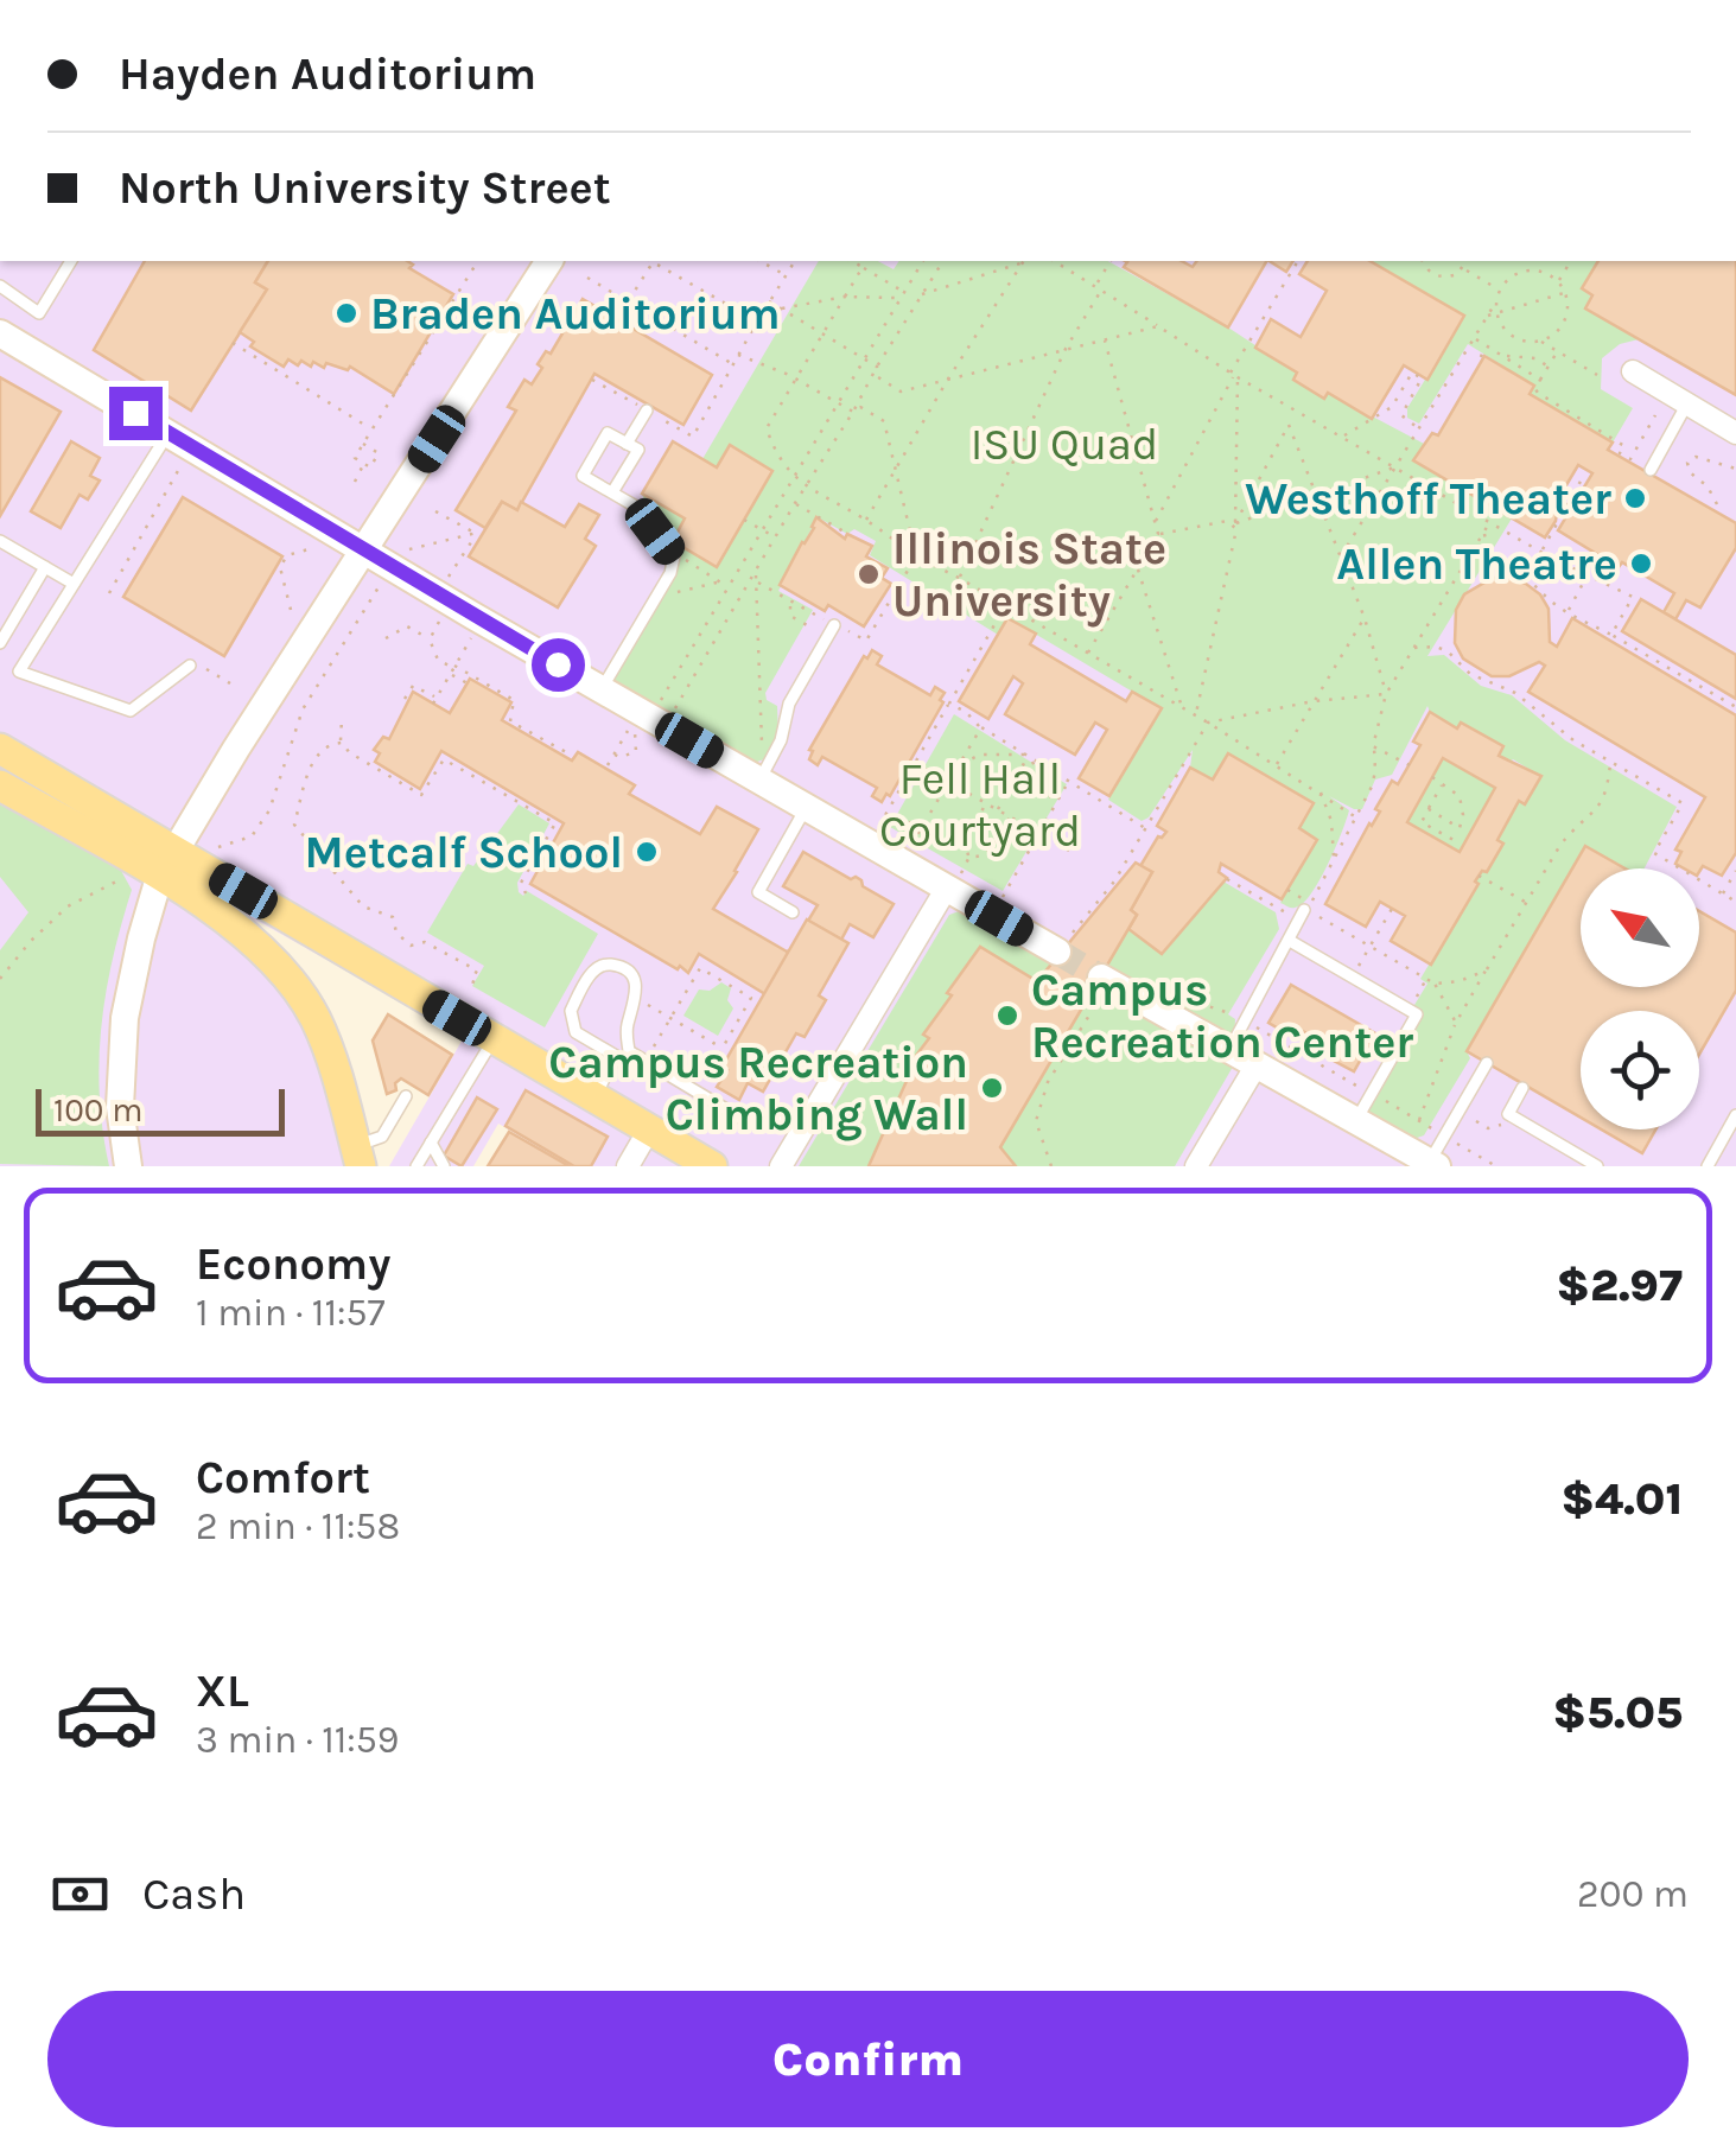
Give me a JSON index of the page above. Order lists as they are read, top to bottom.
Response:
{
  "parks": ["ISU Quad", "Fell Hall Courtyard"],
  "places": [
    "Braden Auditorium",
    "Westhoff Theater",
    "Allen Theatre",
    "Illinois State University",
    "Metcalf School",
    "Campus Recreation Center",
    "Campus Recreation Climbing Wall"
  ],
  "scale_bar": "100 m",
  "north": "top left",
  "page": {
    "banner": ["Hayden Auditorium", "North University Street"],
    "scale": "100 m",
    "list": [
      {
        "name": "Economy",
        "note": "1 min · 11:57",
        "value": "$2.97"
      },
      {
        "name": "Comfort",
        "note": "2 min · 11:58",
        "value": "$4.01"
      },
      {
        "name": "XL",
        "note": "3 min · 11:59",
        "value": "$5.05"
      }
    ],
    "pay": ["Cash", "200 m"],
    "buttons": "Confirm"
  }
}
